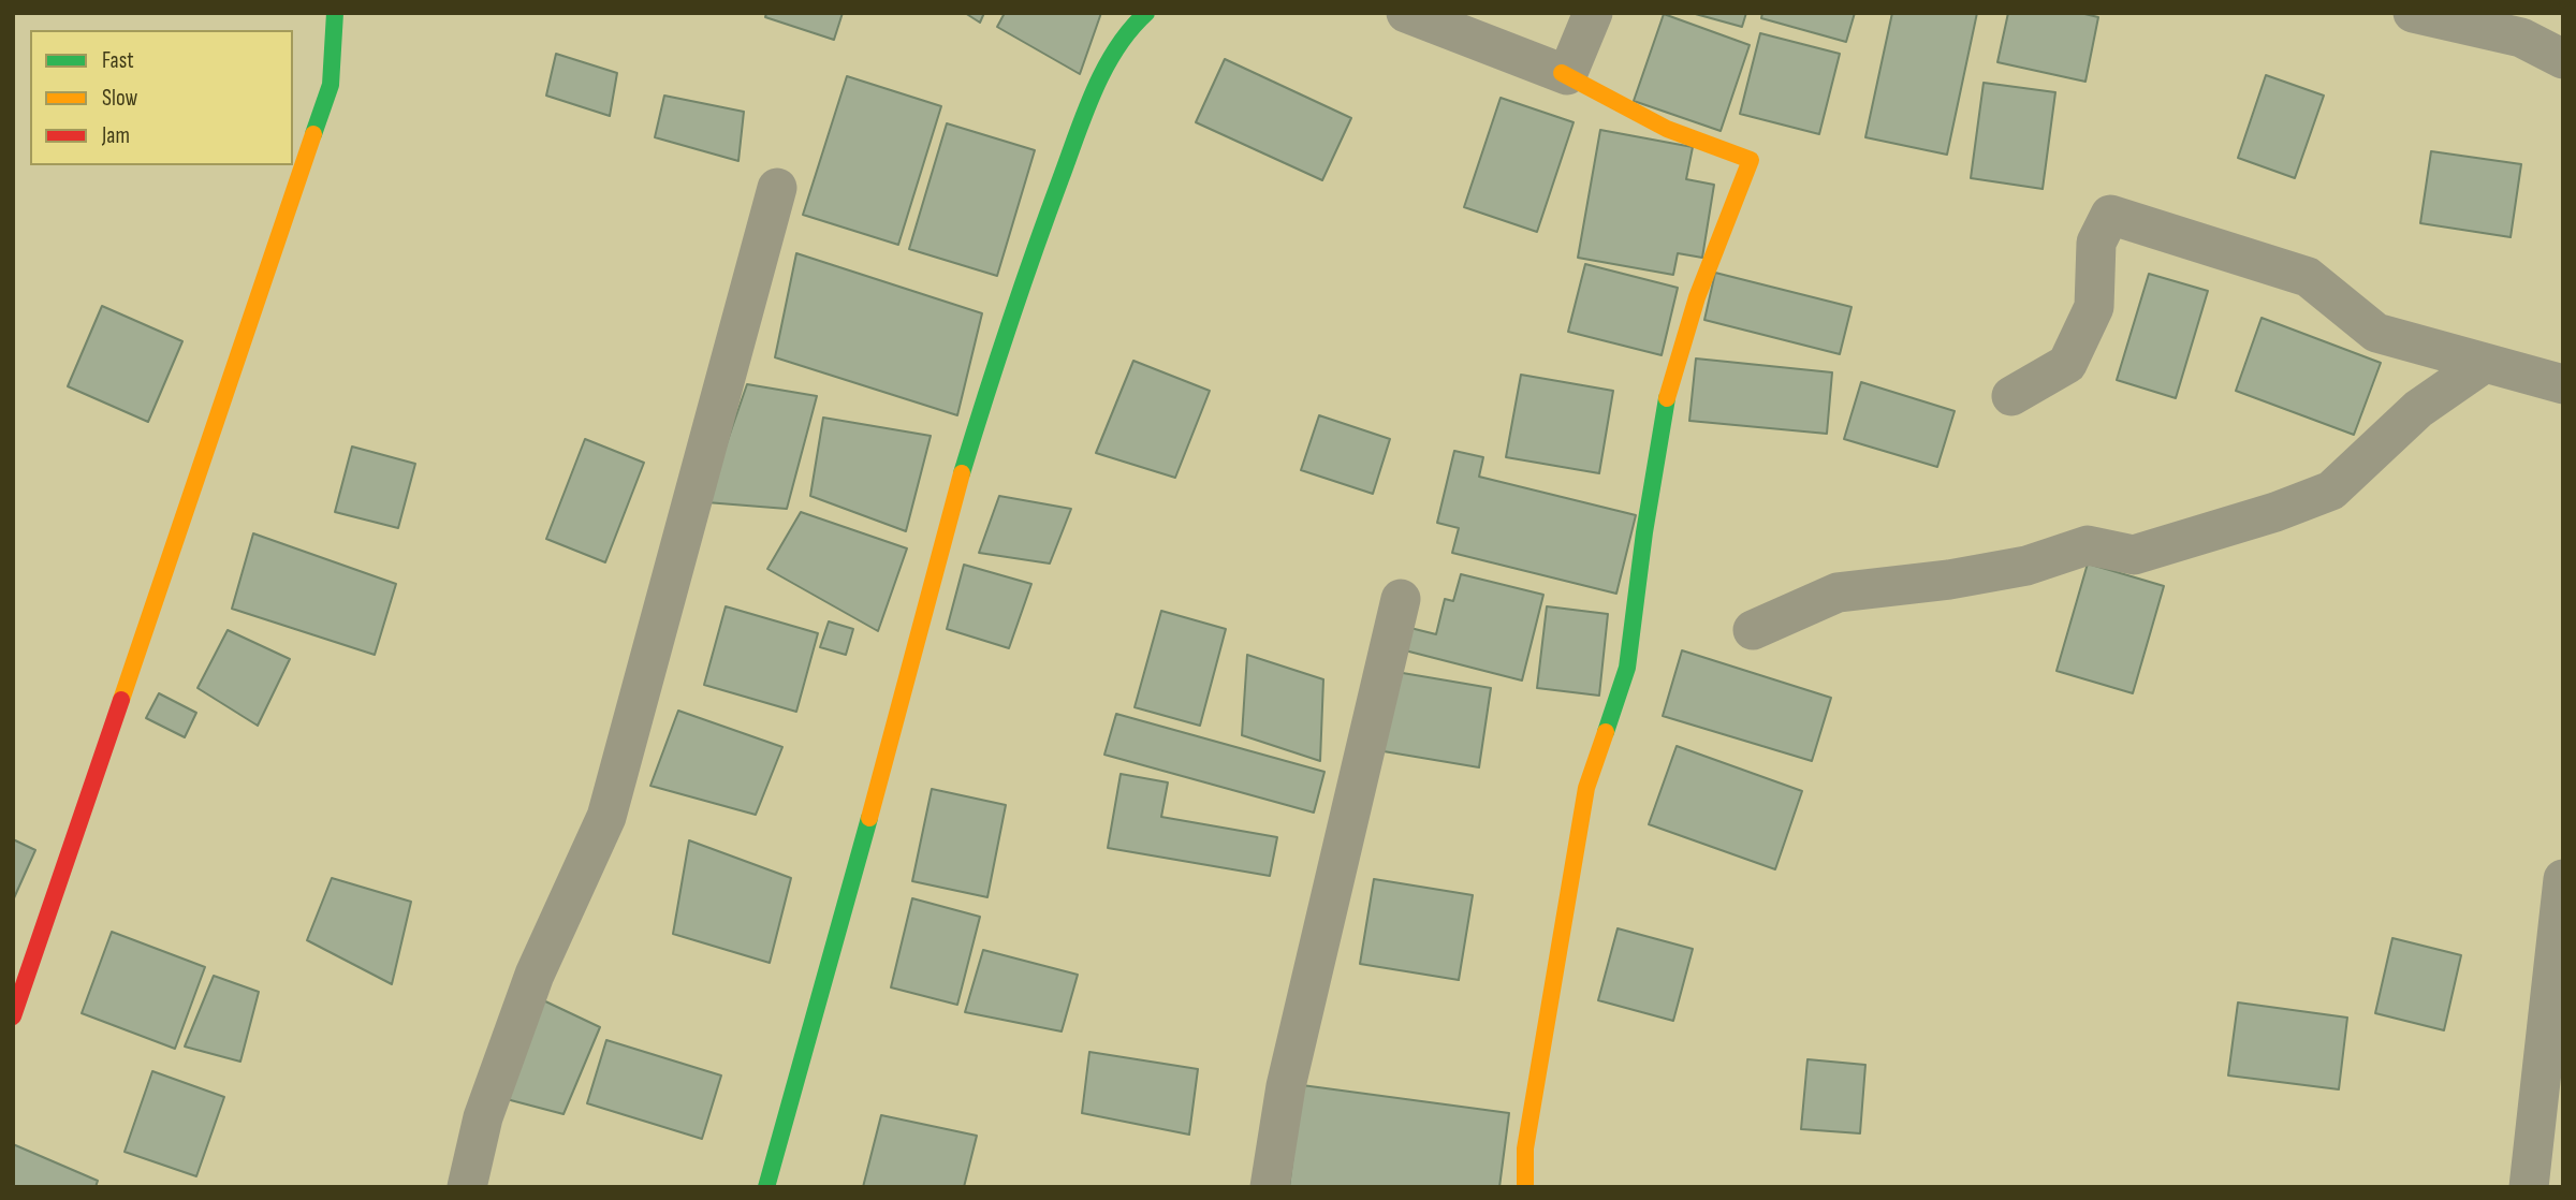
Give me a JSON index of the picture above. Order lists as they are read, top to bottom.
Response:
{
  "legend": ["Fast", "Slow", "Jam"]
}
